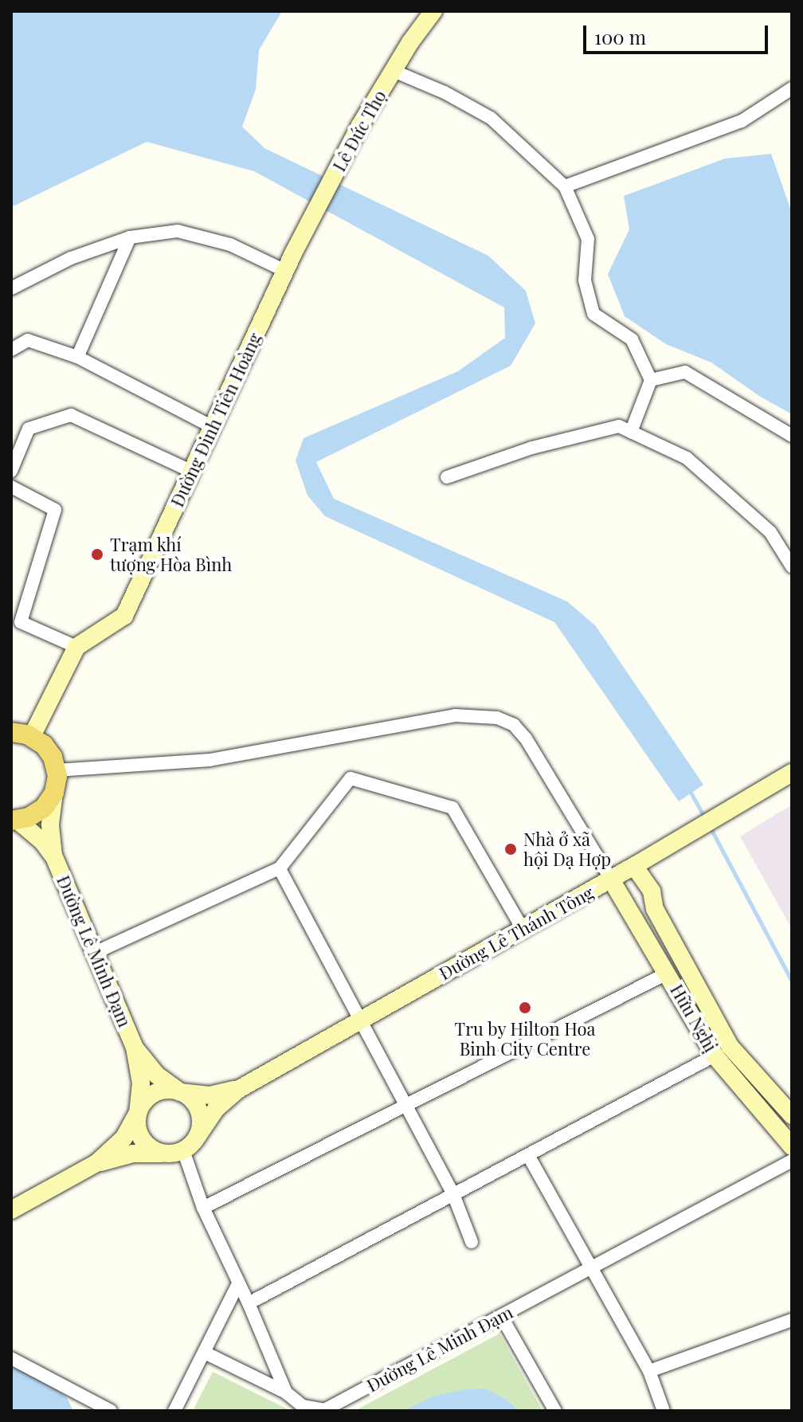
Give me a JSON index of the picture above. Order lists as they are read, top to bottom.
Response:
{
  "streets": {
    "main road": [
      "Lê Đức Thọ",
      "Đường Đinh Tiên Hoàng",
      "Đường Lê Thánh Tông",
      "Đường Lê Minh Đạm",
      "Hữu Nghị"
    ]
  },
  "crossings": [
    ["Lê Đức Thọ", "Đường Đinh Tiên Hoàng"],
    ["Đường Lê Thánh Tông", "Hữu Nghị"]
  ],
  "places": ["Trạm khí tượng Hòa Bình", "Nhà ở xã hội Dạ Hợp", "Tru by Hilton Hoa Binh City Centre"],
  "scale_bar": "100 m"
}
